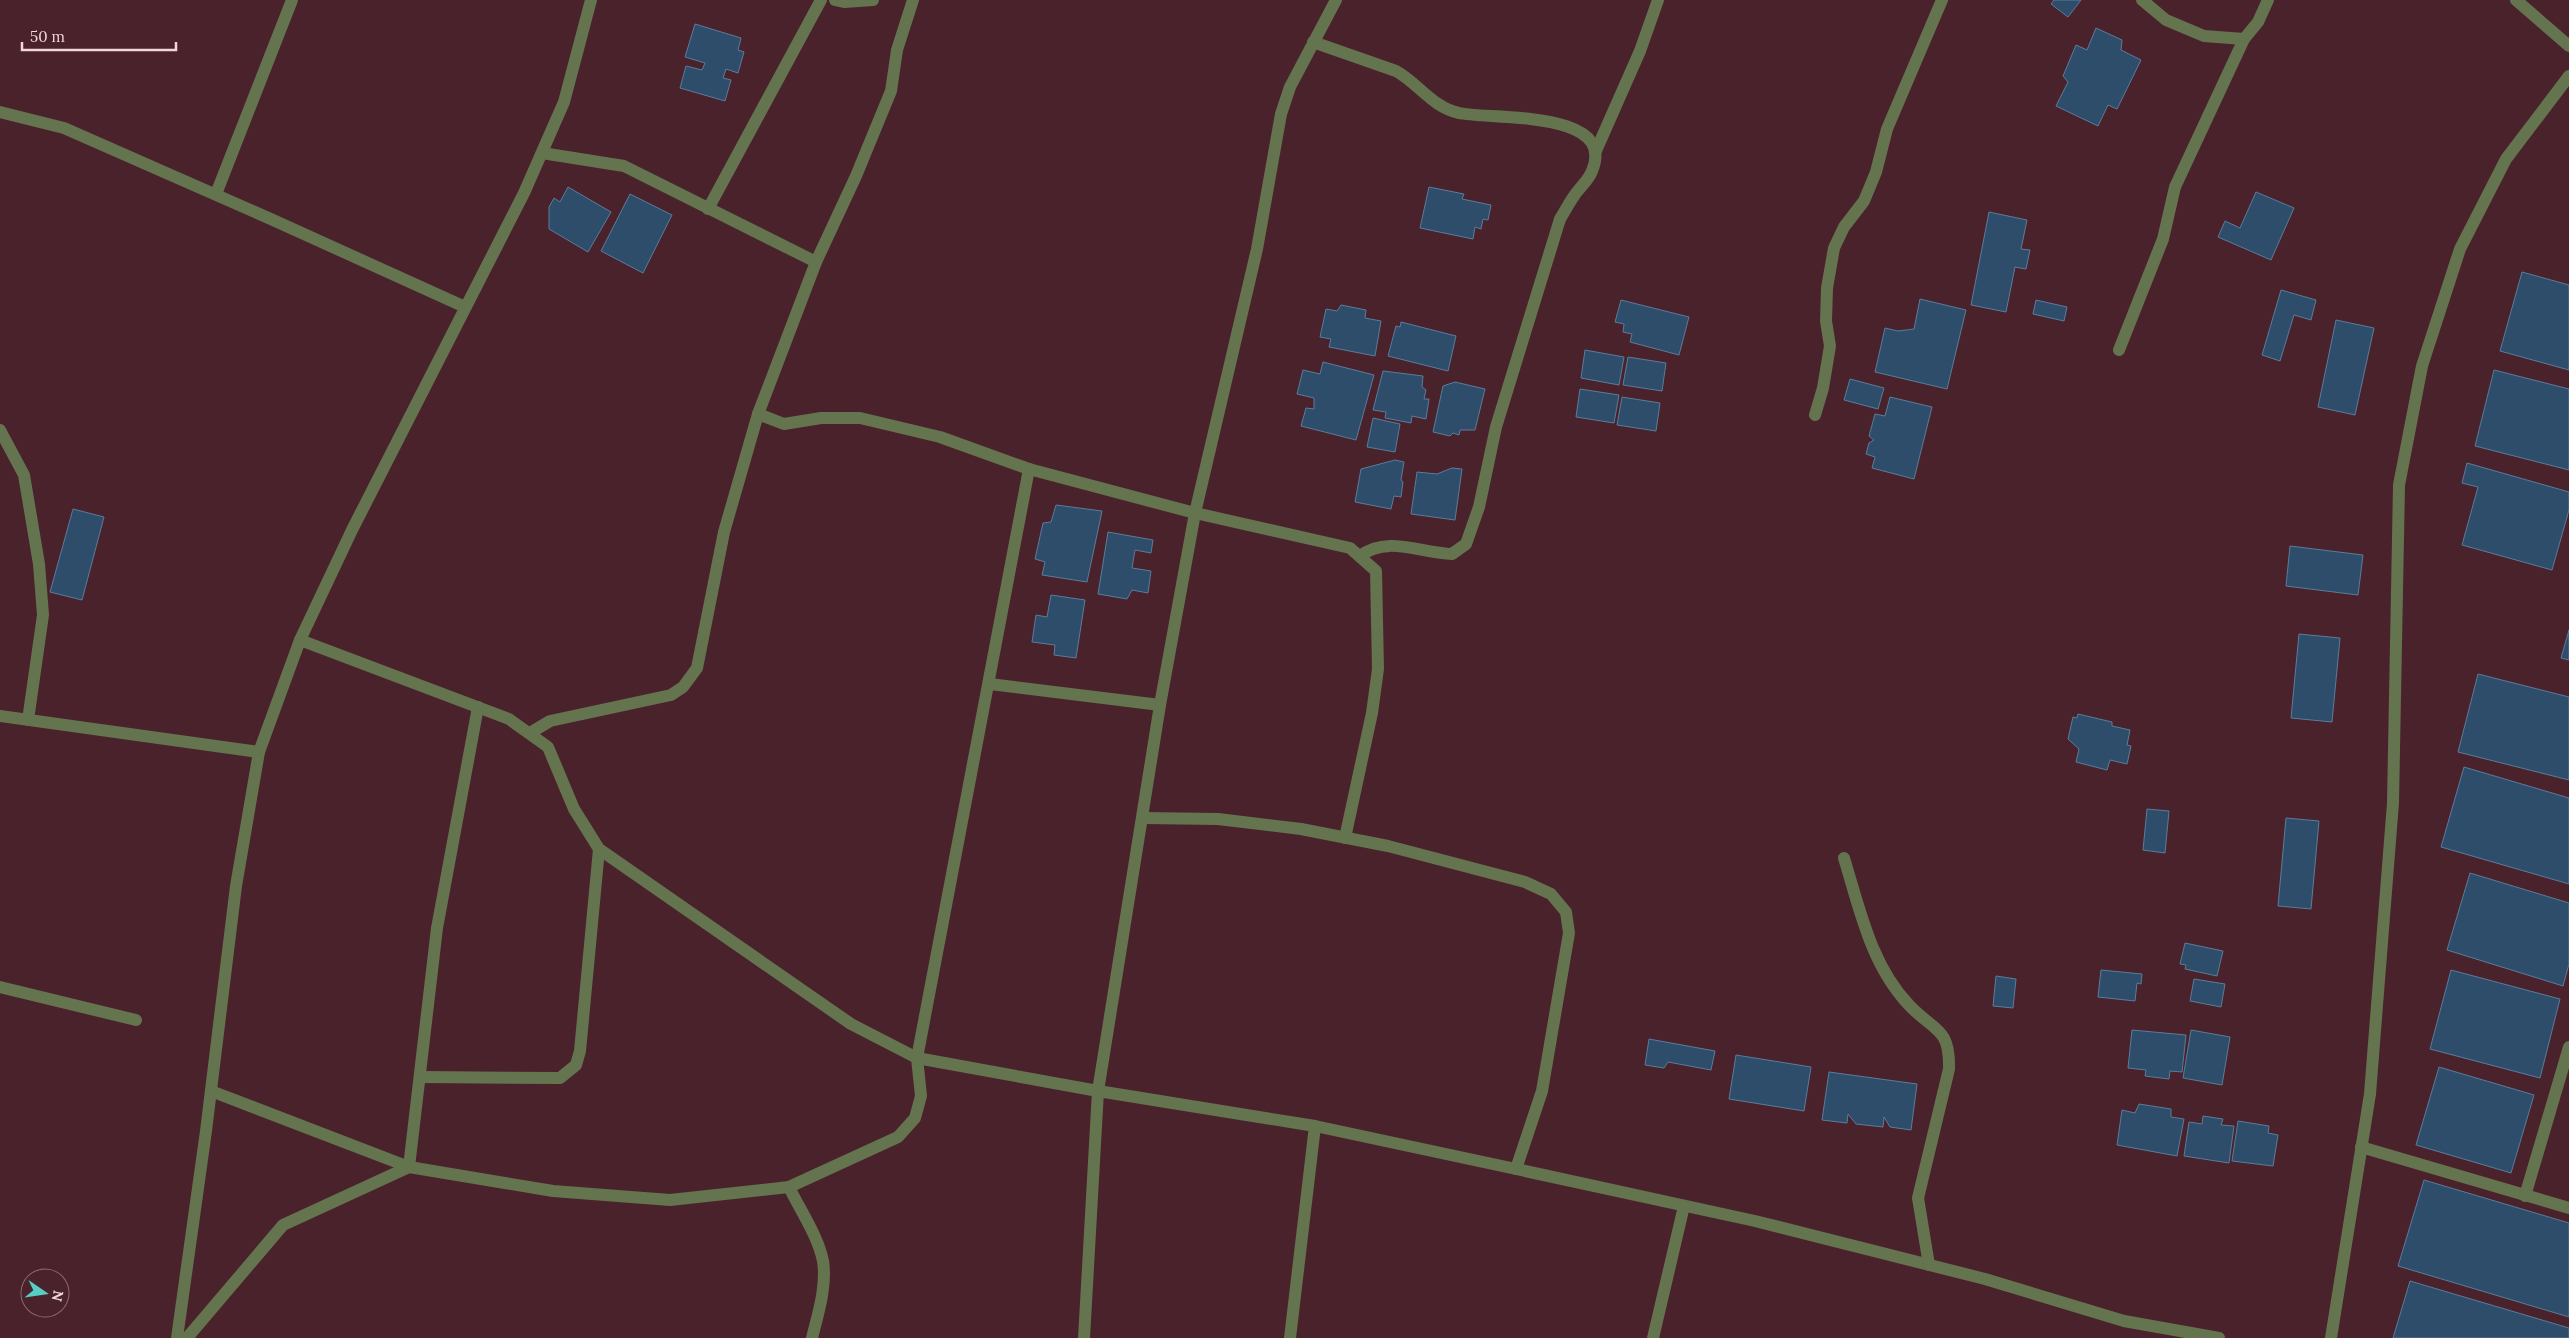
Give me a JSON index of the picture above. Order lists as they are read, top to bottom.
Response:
{
  "scale_bar": "50 m",
  "north": "right"
}
